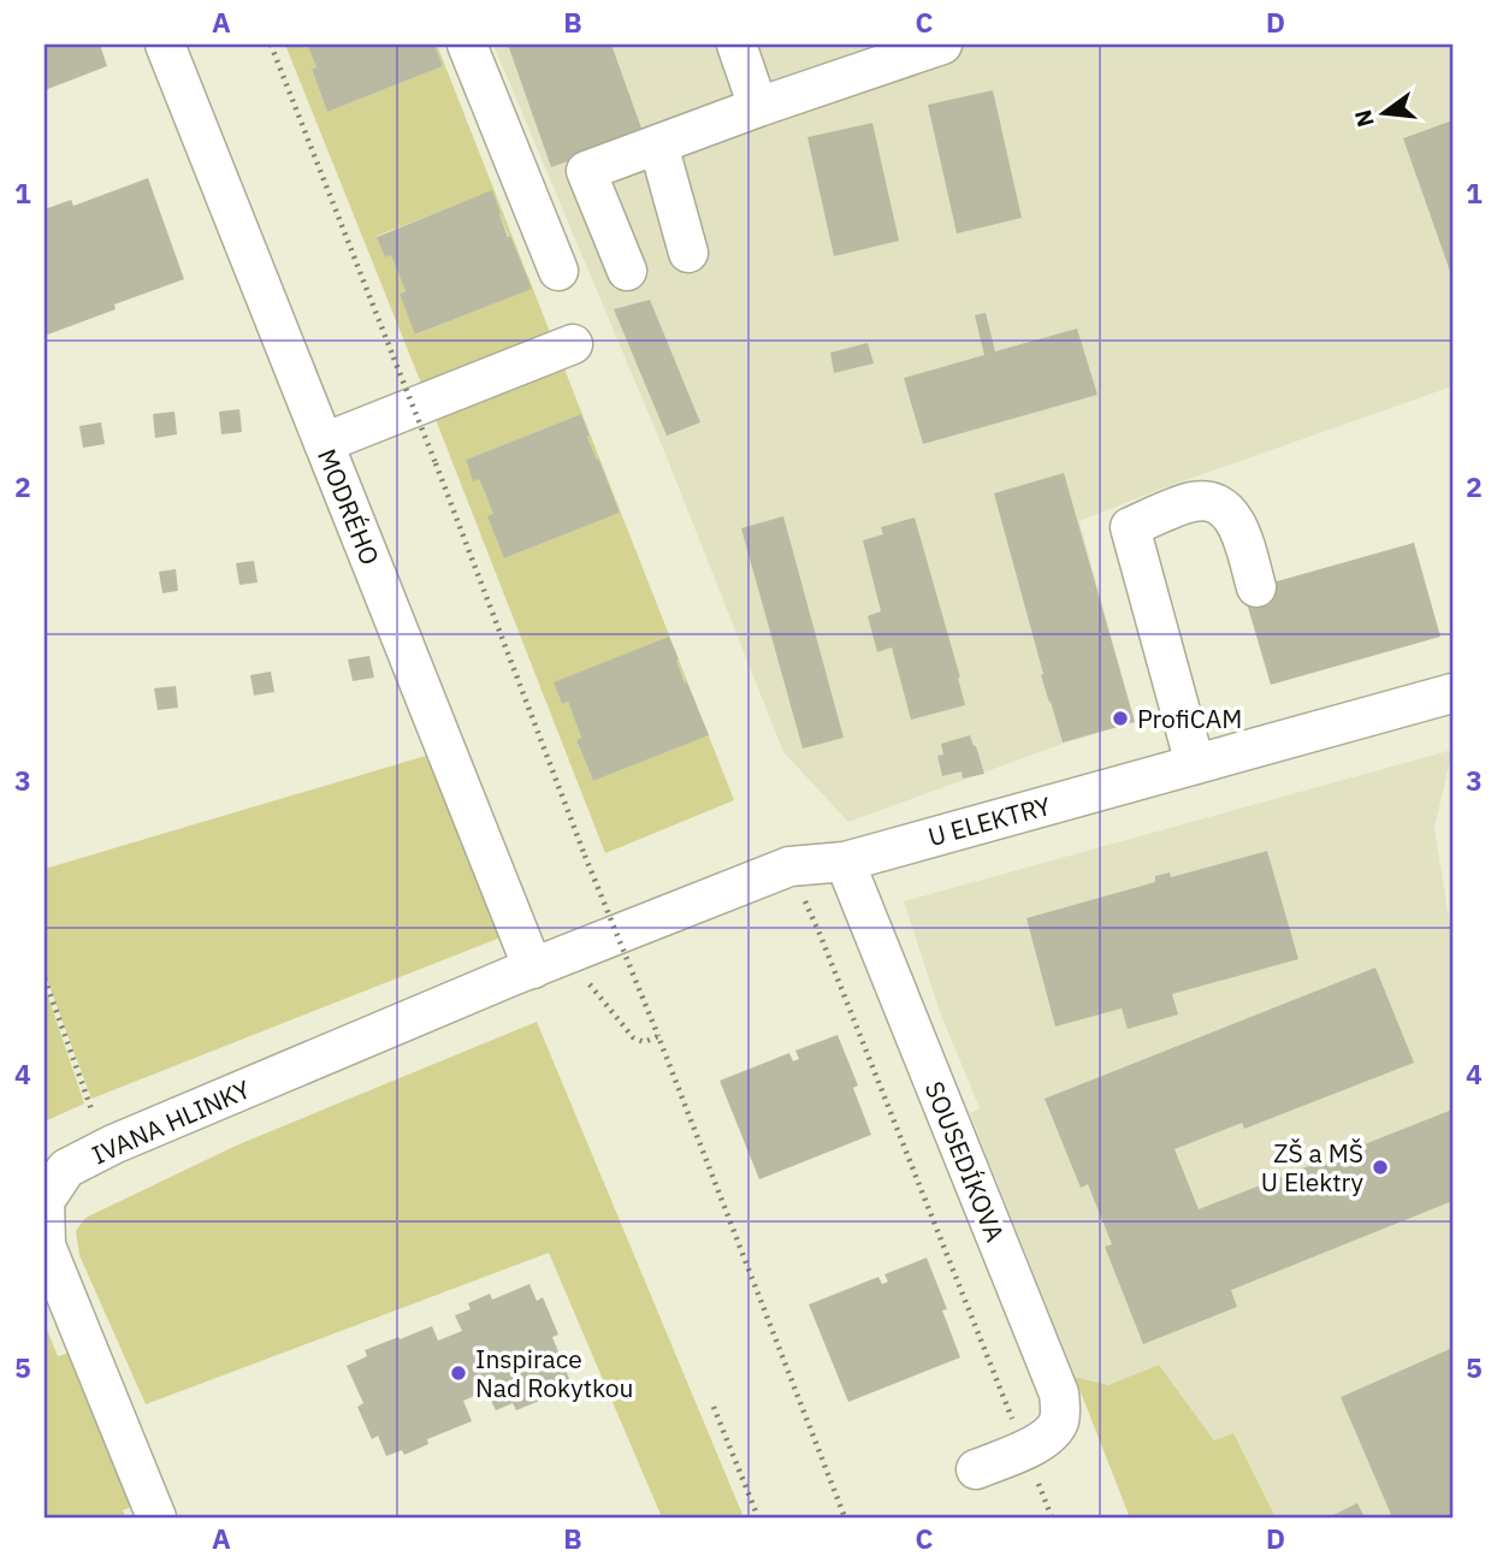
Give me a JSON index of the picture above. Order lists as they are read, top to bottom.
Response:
{
  "streets": {
    "street": [
      "MODRÉHO",
      "U ELEKTRY",
      "IVANA HLINKY",
      "SOUSEDÍKOVA"
    ]
  },
  "crossings": [
    ["MODRÉHO", "U ELEKTRY"],
    ["MODRÉHO", "IVANA HLINKY"],
    ["U ELEKTRY", "IVANA HLINKY"],
    ["U ELEKTRY", "SOUSEDÍKOVA"]
  ],
  "places": ["ProfiCAM", "ZŠ a MŠ U Elektry", "Inspirace Nad Rokytkou"],
  "north": "left",
  "grid": {
    "columns": [
      "A",
      "B",
      "C",
      "D"
    ],
    "rows": [
      "1",
      "2",
      "3",
      "4",
      "5"
    ]
  }
}
